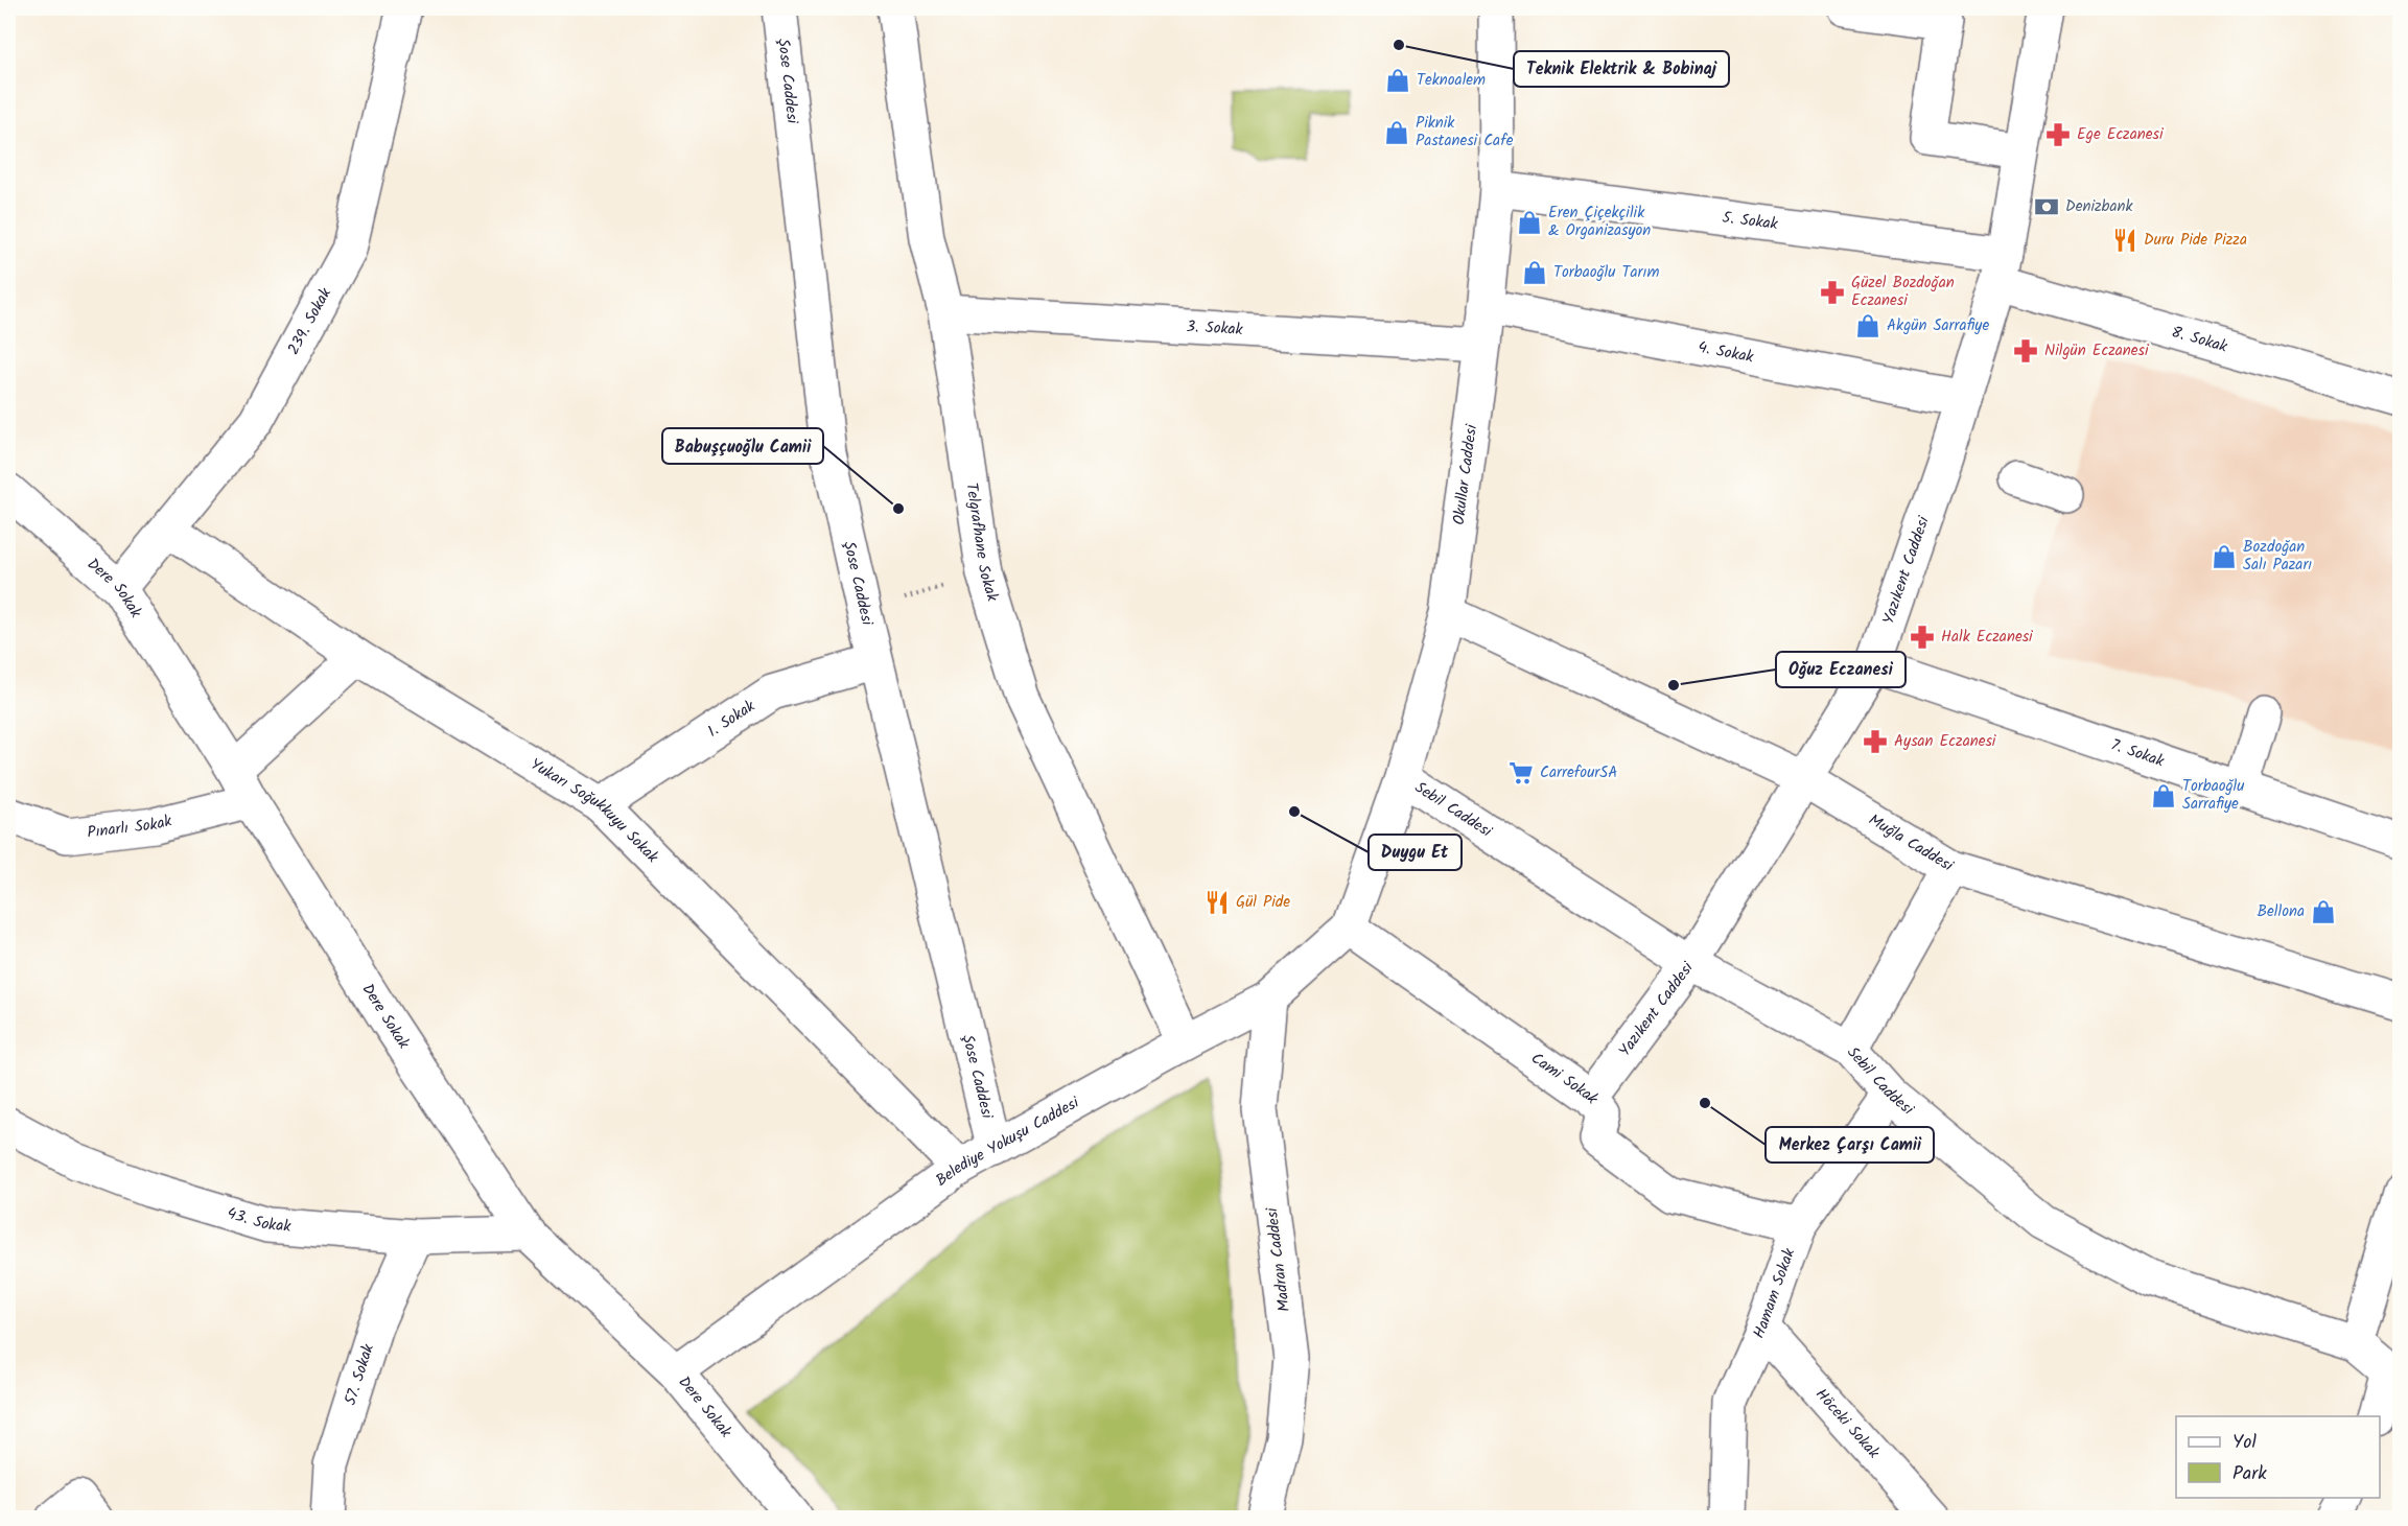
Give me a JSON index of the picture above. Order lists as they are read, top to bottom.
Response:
{
  "streets": {
    "street": [
      "Şose Caddesi",
      "5. Sokak",
      "239. Sokak",
      "3. Sokak",
      "8. Sokak",
      "4. Sokak",
      "Okullar Caddesi",
      "Telgrafhane Sokak",
      "Yazıkent Caddesi",
      "Dere Sokak",
      "1. Sokak",
      "7. Sokak",
      "Sebil Caddesi",
      "Yukarı Soğukkuyu Sokak",
      "Pınarlı Sokak",
      "Muğla Caddesi",
      "Cami Sokak",
      "Belediye Yokuşu Caddesi",
      "43. Sokak",
      "Madran Caddesi",
      "Hamam Sokak",
      "57. Sokak",
      "Höceki Sokak"
    ]
  },
  "crossings": [
    ["Şose Caddesi", "1. Sokak"],
    ["Şose Caddesi", "Belediye Yokuşu Caddesi"],
    ["5. Sokak", "8. Sokak"],
    ["5. Sokak", "Okullar Caddesi"],
    ["5. Sokak", "Yazıkent Caddesi"],
    ["239. Sokak", "Dere Sokak"],
    ["239. Sokak", "Yukarı Soğukkuyu Sokak"],
    ["3. Sokak", "Okullar Caddesi"],
    ["3. Sokak", "Telgrafhane Sokak"],
    ["8. Sokak", "Yazıkent Caddesi"],
    ["4. Sokak", "Okullar Caddesi"],
    ["4. Sokak", "Yazıkent Caddesi"],
    ["Okullar Caddesi", "Sebil Caddesi"],
    ["Okullar Caddesi", "Muğla Caddesi"],
    ["Okullar Caddesi", "Cami Sokak"],
    ["Okullar Caddesi", "Belediye Yokuşu Caddesi"],
    ["Telgrafhane Sokak", "Belediye Yokuşu Caddesi"],
    ["Yazıkent Caddesi", "7. Sokak"],
    ["Yazıkent Caddesi", "Sebil Caddesi"],
    ["Yazıkent Caddesi", "Muğla Caddesi"],
    ["Yazıkent Caddesi", "Cami Sokak"],
    ["Dere Sokak", "Pınarlı Sokak"],
    ["Dere Sokak", "Belediye Yokuşu Caddesi"],
    ["Dere Sokak", "43. Sokak"],
    ["1. Sokak", "Yukarı Soğukkuyu Sokak"],
    ["Sebil Caddesi", "Hamam Sokak"],
    ["Yukarı Soğukkuyu Sokak", "Belediye Yokuşu Caddesi"],
    ["Cami Sokak", "Belediye Yokuşu Caddesi"],
    ["Cami Sokak", "Hamam Sokak"],
    ["Belediye Yokuşu Caddesi", "Madran Caddesi"],
    ["43. Sokak", "57. Sokak"],
    ["Hamam Sokak", "Höceki Sokak"]
  ],
  "places": {
    "other": [
      "Teknik Elektrik & Bobinaj",
      "Babuşçuoğlu Camii",
      "Oğuz Eczanesi",
      "Duygu Et",
      "Merkez Çarşı Camii"
    ],
    "shop": [
      "Teknoalem",
      "Piknik Pastanesi Cafe",
      "Eren Çiçekçilik & Organizasyon",
      "Torbaoğlu Tarım",
      "Akgün Sarrafiye",
      "Bozdoğan Salı Pazarı",
      "Torbaoğlu Sarrafiye",
      "Bellona"
    ],
    "pharmacy": [
      "Ege Eczanesi",
      "Güzel Bozdoğan Eczanesi",
      "Nilgün Eczanesi",
      "Halk Eczanesi",
      "Aysan Eczanesi"
    ],
    "bank": ["Denizbank"],
    "restaurant": ["Duru Pide Pizza", "Gül Pide"],
    "supermarket": ["CarrefourSA"]
  },
  "legend": ["Yol", "Park"]
}
